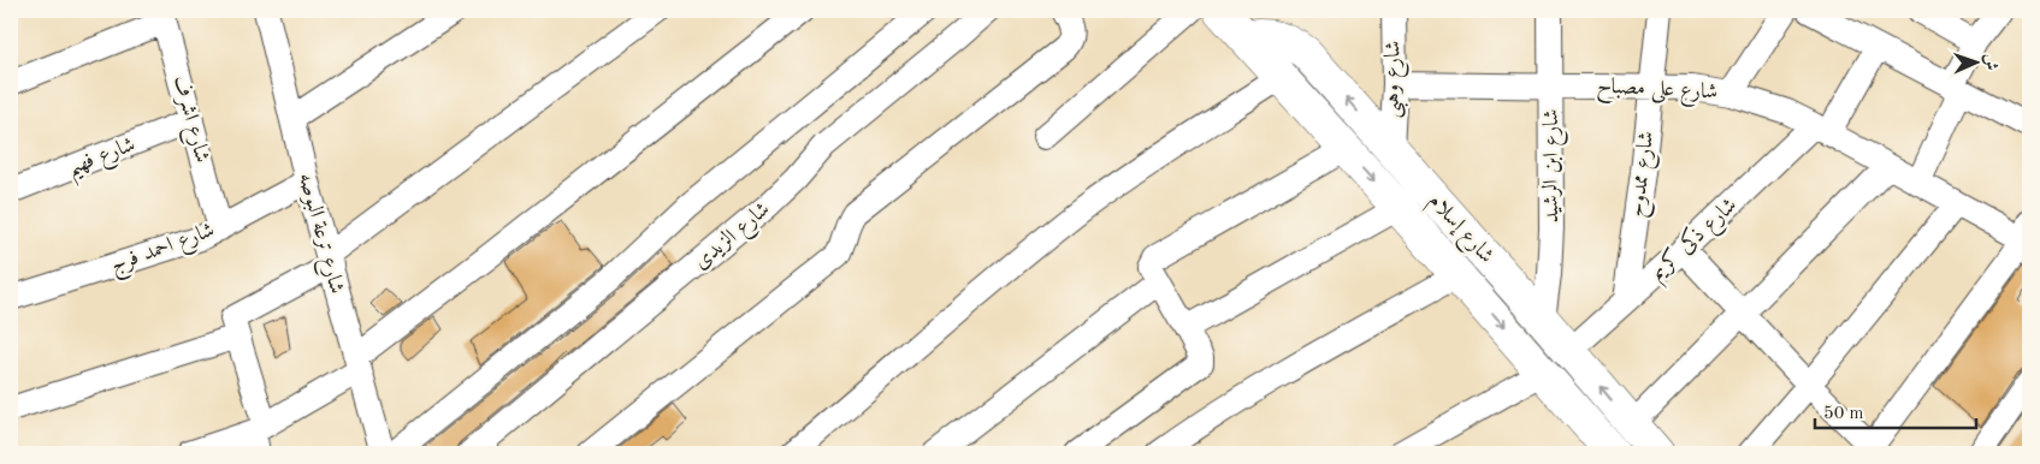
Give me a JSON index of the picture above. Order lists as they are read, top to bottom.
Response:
{
  "streets": {
    "street": [
      "شارع وهبى",
      "شارع على مصباح",
      "شارع اشرف",
      "شارع فهيم",
      "شارع ابن الرشيد",
      "شارع ممدوح",
      "شارع إسلام",
      "شارع ترعة البوصه",
      "شارع الزيدى",
      "شارع ذكى كريم",
      "شارع احمد فرج"
    ]
  },
  "crossings": [
    ["شارع وهبى", "شارع على مصباح"],
    ["شارع وهبى", "شارع إسلام"],
    ["شارع على مصباح", "شارع ابن الرشيد"],
    ["شارع على مصباح", "شارع ممدوح"],
    ["شارع على مصباح", "شارع ذكى كريم"],
    ["شارع اشرف", "شارع فهيم"],
    ["شارع اشرف", "شارع احمد فرج"],
    ["شارع ابن الرشيد", "شارع إسلام"],
    ["شارع ممدوح", "شارع ذكى كريم"],
    ["شارع إسلام", "شارع ذكى كريم"],
    ["شارع ترعة البوصه", "شارع احمد فرج"]
  ],
  "scale_bar": "50 m",
  "north": "right"
}
